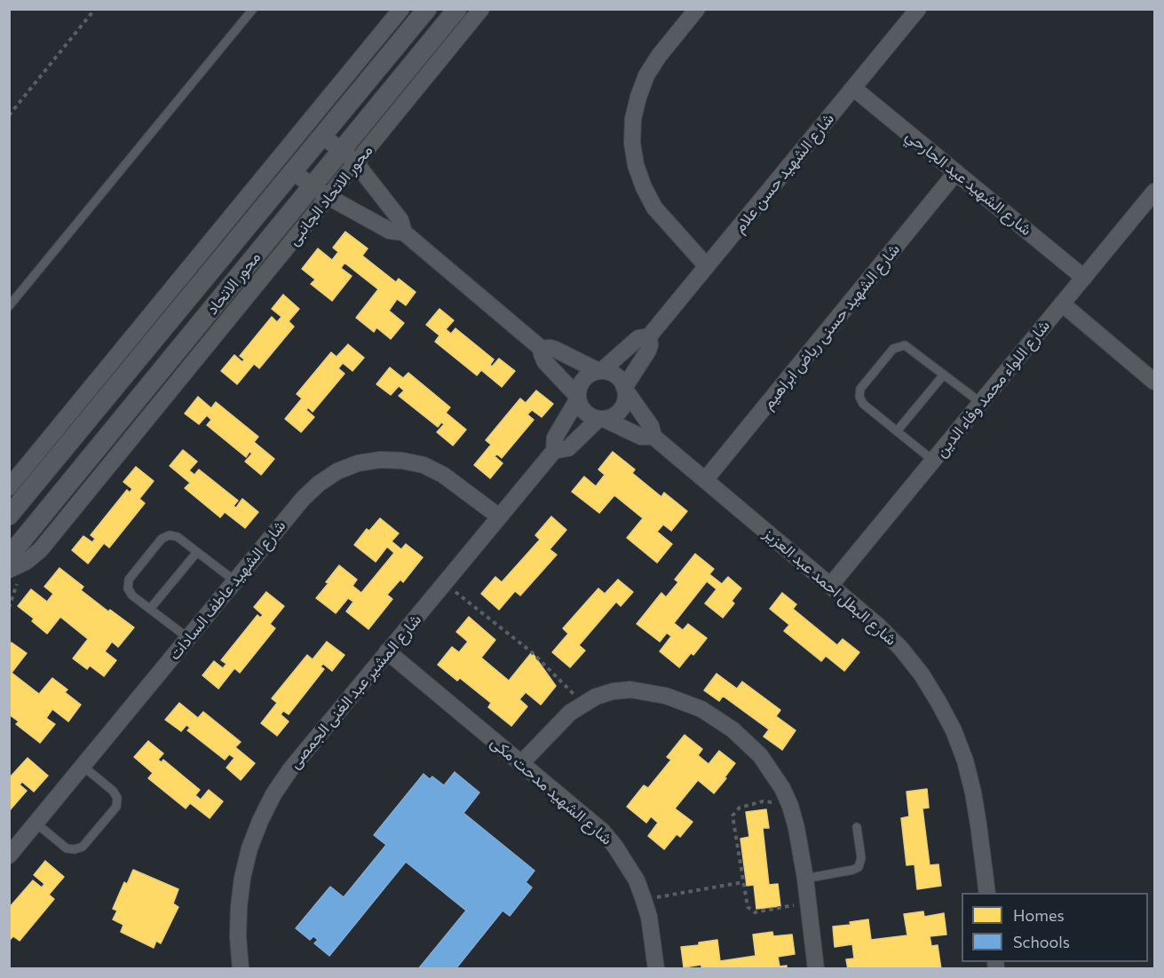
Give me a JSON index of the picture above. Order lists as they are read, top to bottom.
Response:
{
  "streets": {
    "street": [
      "شارع الشهيد حسن علام",
      "شارع الشهيد عيد الجارحي",
      "محور الاتحاد الجانبى",
      "محور الاتحاد",
      "شارع الشهيد حسنى رياض ابراهيم",
      "شارع اللواء محمد وفاء الدين",
      "شارع البطل احمد عبد العزيز",
      "شارع الشهيد عاطف السادات",
      "شارع المشير عبد الغنى الجمصى",
      "شارع الشهيد مدحت مكى"
    ]
  },
  "crossings": [
    ["شارع الشهيد حسن علام", "شارع الشهيد عيد الجارحي"],
    ["شارع الشهيد حسن علام", "شارع البطل احمد عبد العزيز"],
    ["شارع الشهيد حسن علام", "شارع المشير عبد الغنى الجمصى"],
    ["شارع الشهيد عيد الجارحي", "شارع الشهيد حسنى رياض ابراهيم"],
    ["شارع الشهيد عيد الجارحي", "شارع اللواء محمد وفاء الدين"],
    ["محور الاتحاد الجانبى", "محور الاتحاد"],
    ["شارع الشهيد حسنى رياض ابراهيم", "شارع البطل احمد عبد العزيز"],
    ["شارع اللواء محمد وفاء الدين", "شارع البطل احمد عبد العزيز"],
    ["شارع البطل احمد عبد العزيز", "شارع المشير عبد الغنى الجمصى"],
    ["شارع الشهيد عاطف السادات", "شارع المشير عبد الغنى الجمصى"],
    ["شارع المشير عبد الغنى الجمصى", "شارع الشهيد مدحت مكى"]
  ],
  "legend": ["Homes", "Schools"]
}
